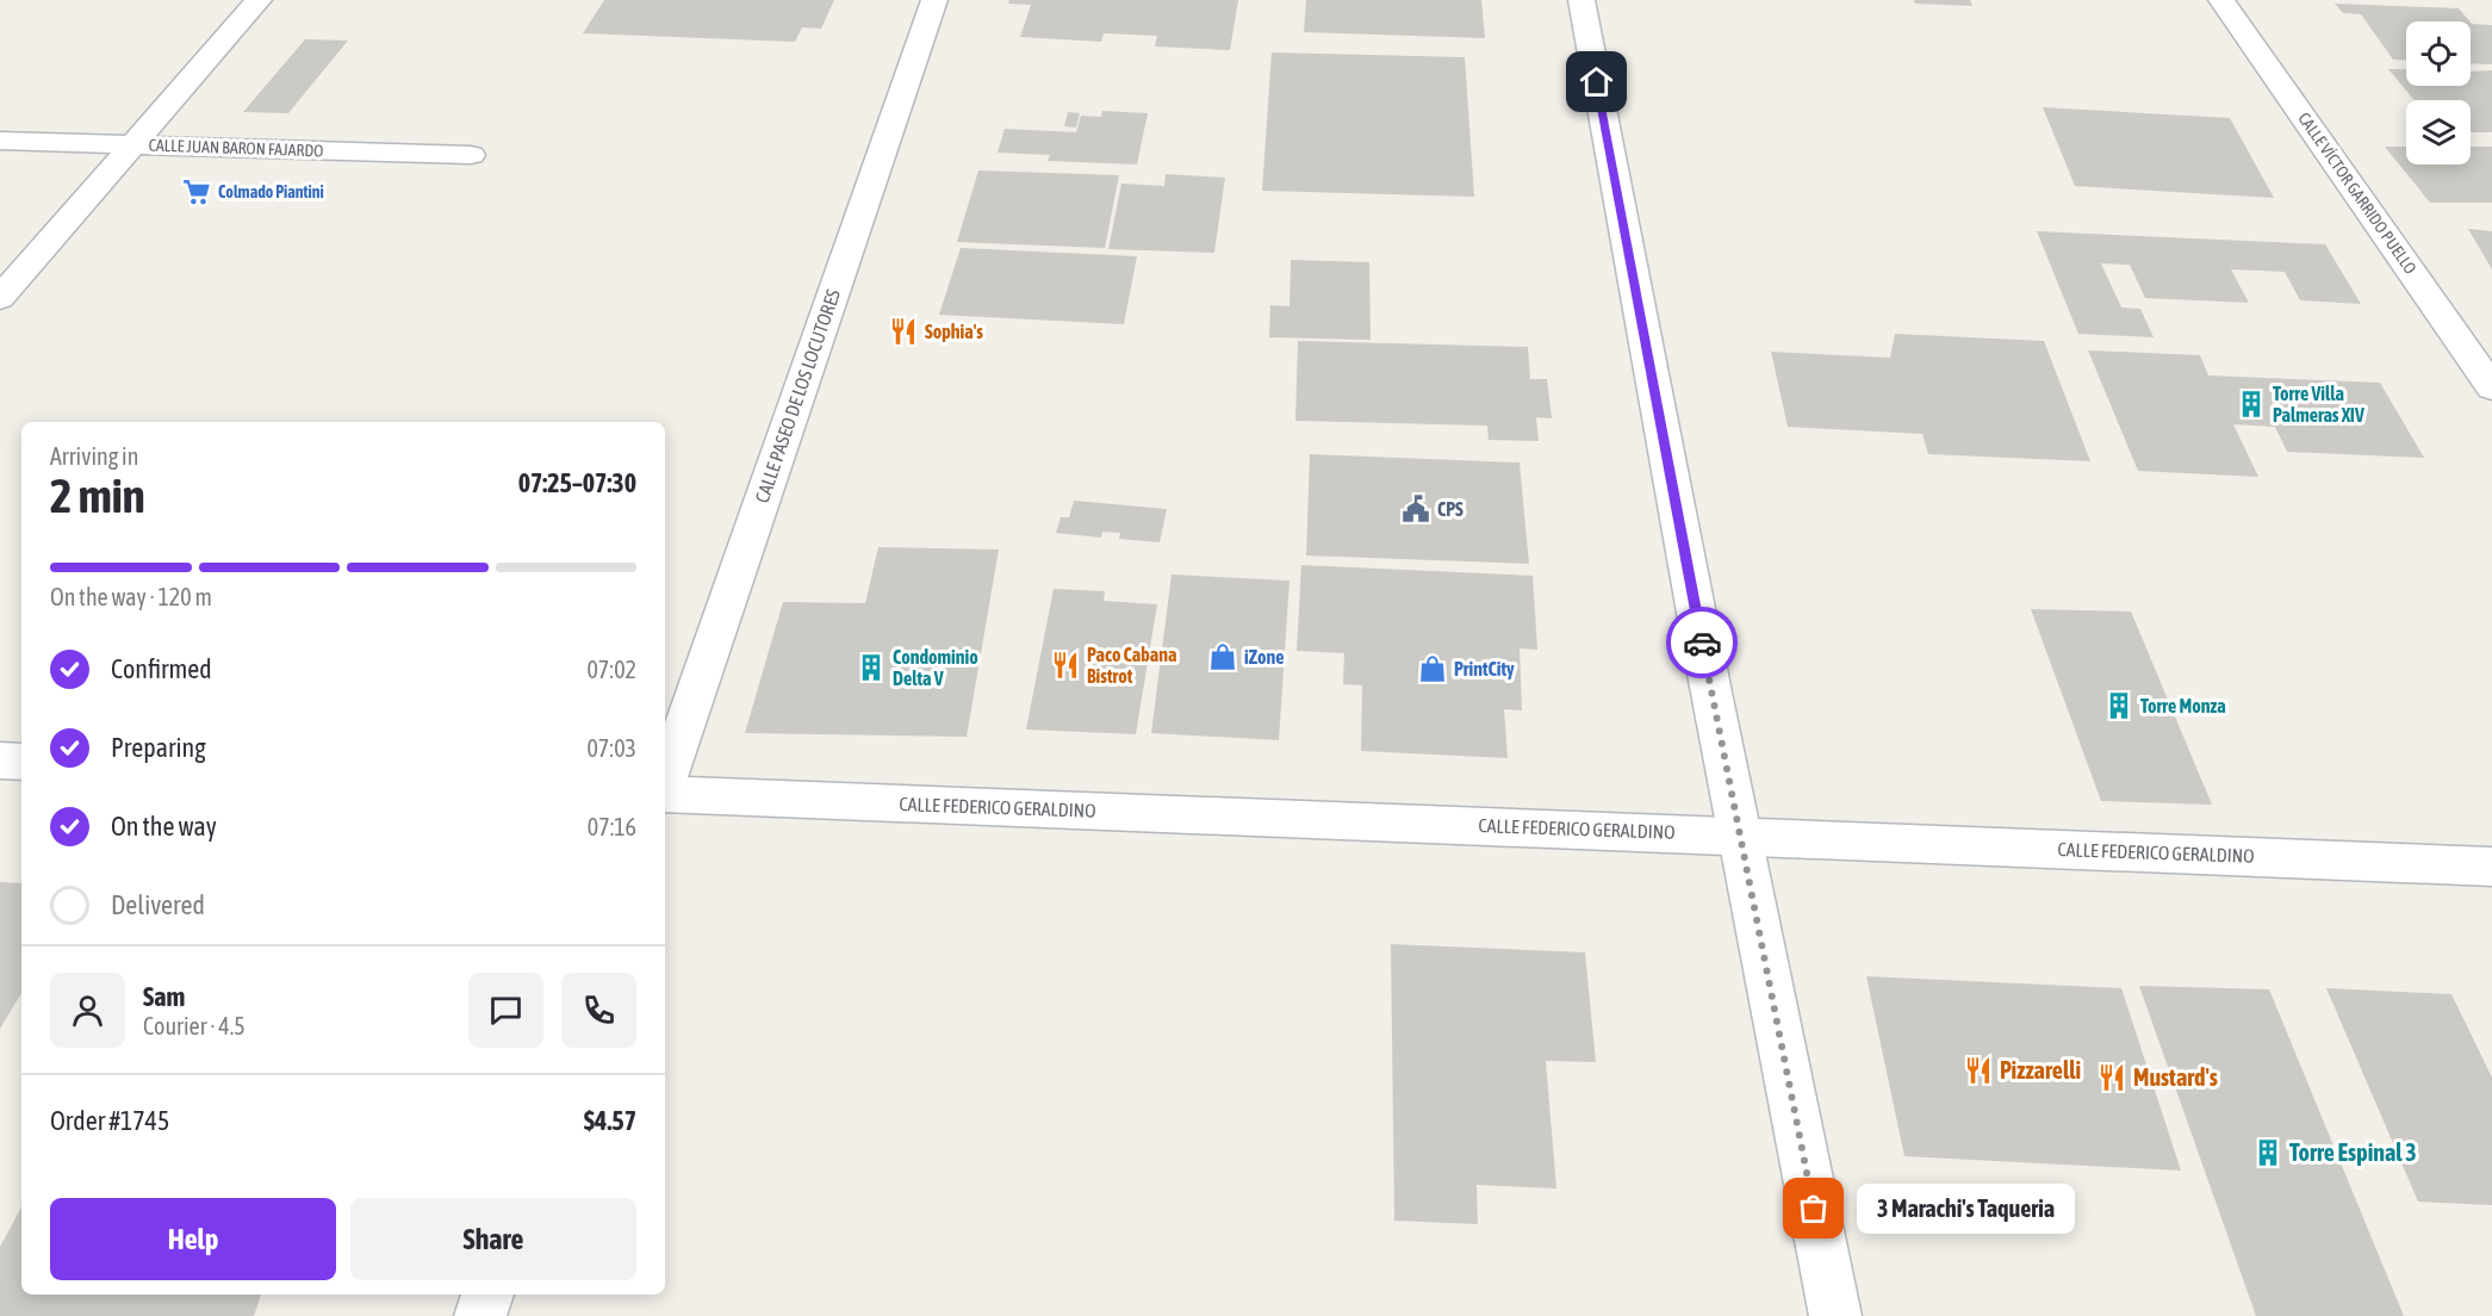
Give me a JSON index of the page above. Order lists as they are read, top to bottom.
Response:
{
  "streets": {
    "street": [
      "CALLE JUAN BARON FAJARDO",
      "CALLE VÍCTOR GARRIDO PUELLO",
      "CALLE PASEO DE LOS LOCUTORES",
      "CALLE FEDERICO GERALDINO"
    ]
  },
  "places": {
    "supermarket": ["Colmado Piantini"],
    "restaurant": [
      "Sophia's",
      "Paco Cabana Bistrot",
      "Pizzarelli",
      "Mustard's"
    ],
    "building": [
      "Torre Villa Palmeras XIV",
      "Condominio Delta V",
      "Torre Monza",
      "Torre Espinal 3"
    ],
    "public building": ["CPS"],
    "shop": ["iZone", "PrintCity"],
    "other": ["3 Marachi's Taqueria"]
  },
  "page": {
    "heading": ["2 min", "Arriving in", "07:25–07:30"],
    "panel": [
      "Sam",
      "Courier · 4.5",
      "Order #1745",
      "$4.57"
    ],
    "bar": "On the way · 120 m",
    "list": [
      ["Confirmed", "07:02"],
      ["Preparing", "07:03"],
      ["On the way", "07:16"],
      "Delivered"
    ],
    "bubble": "3 Marachi's Taqueria",
    "buttons": ["Help", "Share"]
  }
}
